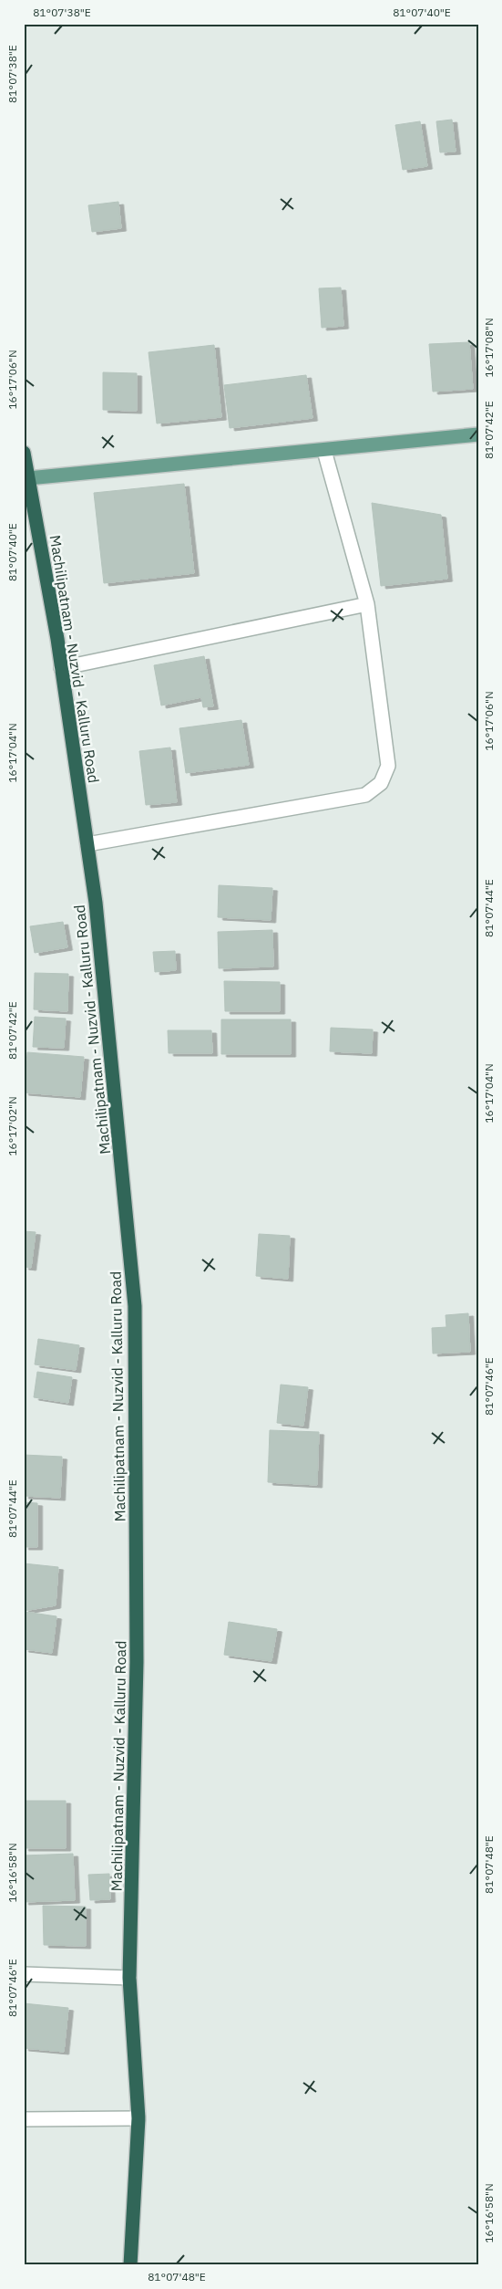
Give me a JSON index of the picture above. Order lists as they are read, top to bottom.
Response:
{
  "streets": {
    "highway": ["Machilipatnam - Nuzvid - Kalluru Road"]
  },
  "coordinates": [
    "81°07'38\"E",
    "81°07'40\"E",
    "16°17'08\"N",
    "16°17'06\"N",
    "81°07'42\"E",
    "16°17'04\"N",
    "81°07'44\"E",
    "16°17'02\"N",
    "81°07'46\"E",
    "81°07'48\"E",
    "16°16'58\"N"
  ]
}
